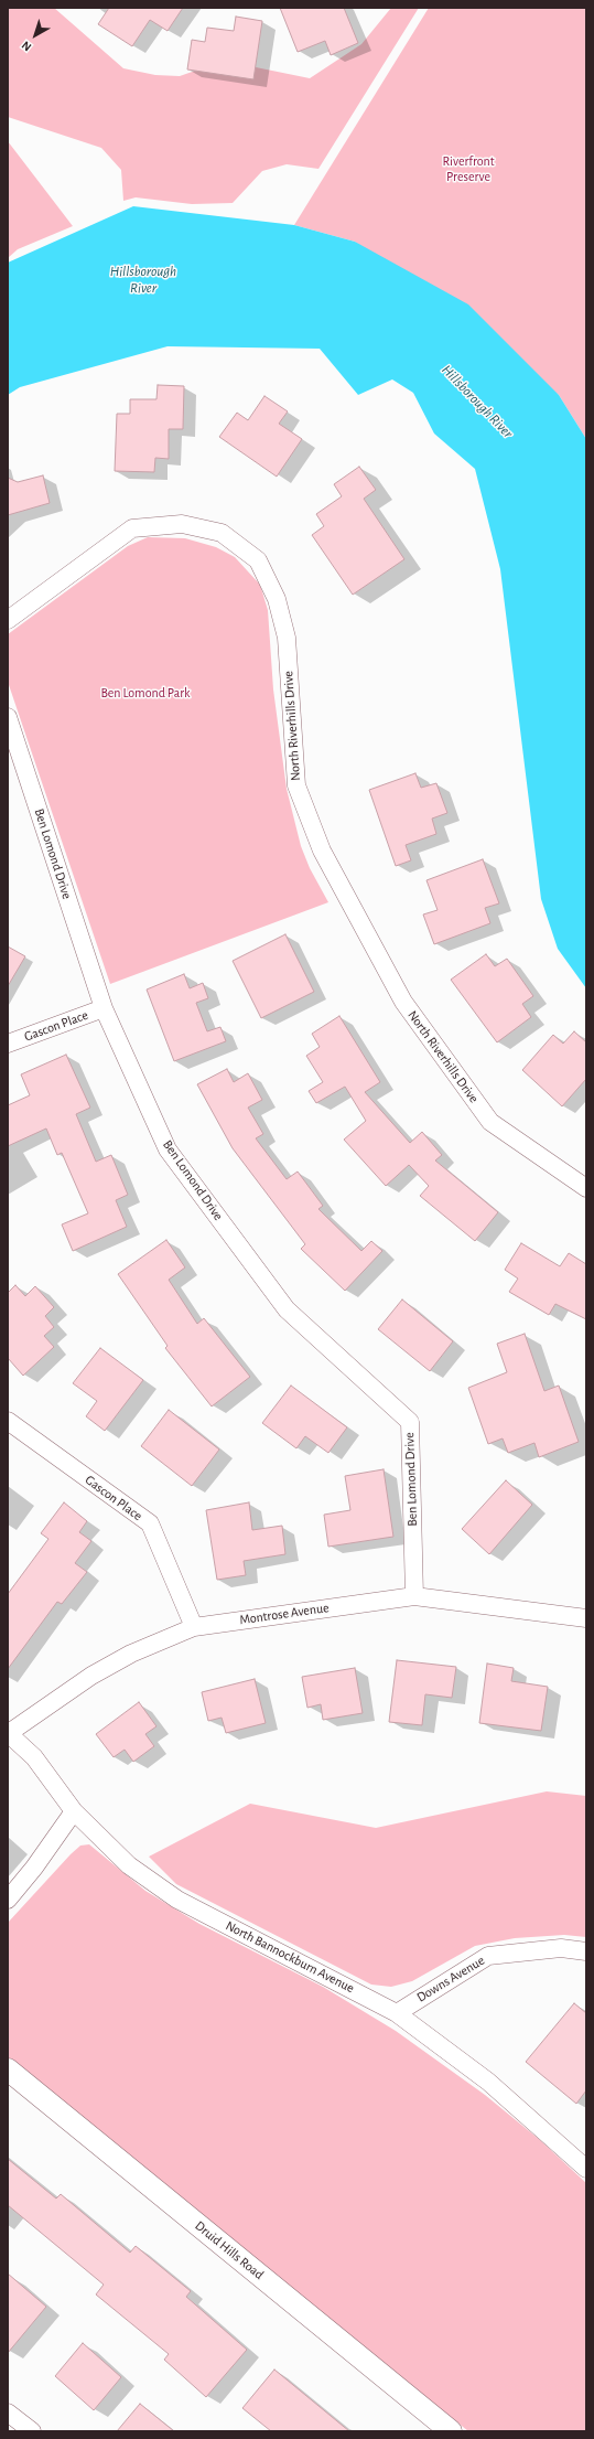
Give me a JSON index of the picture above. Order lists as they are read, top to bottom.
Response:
{
  "streets": {
    "street": [
      "North Riverhills Drive",
      "Ben Lomond Drive",
      "Gascon Place",
      "Montrose Avenue",
      "North Bannockburn Avenue",
      "Downs Avenue",
      "Druid Hills Road"
    ]
  },
  "crossings": [
    ["Ben Lomond Drive", "Gascon Place"],
    ["Ben Lomond Drive", "Montrose Avenue"],
    ["Gascon Place", "Montrose Avenue"],
    ["Montrose Avenue", "North Bannockburn Avenue"],
    ["North Bannockburn Avenue", "Downs Avenue"]
  ],
  "water": ["Hillsborough River"],
  "parks": ["Riverfront Preserve", "Ben Lomond Park"],
  "north": "bottom left"
}
